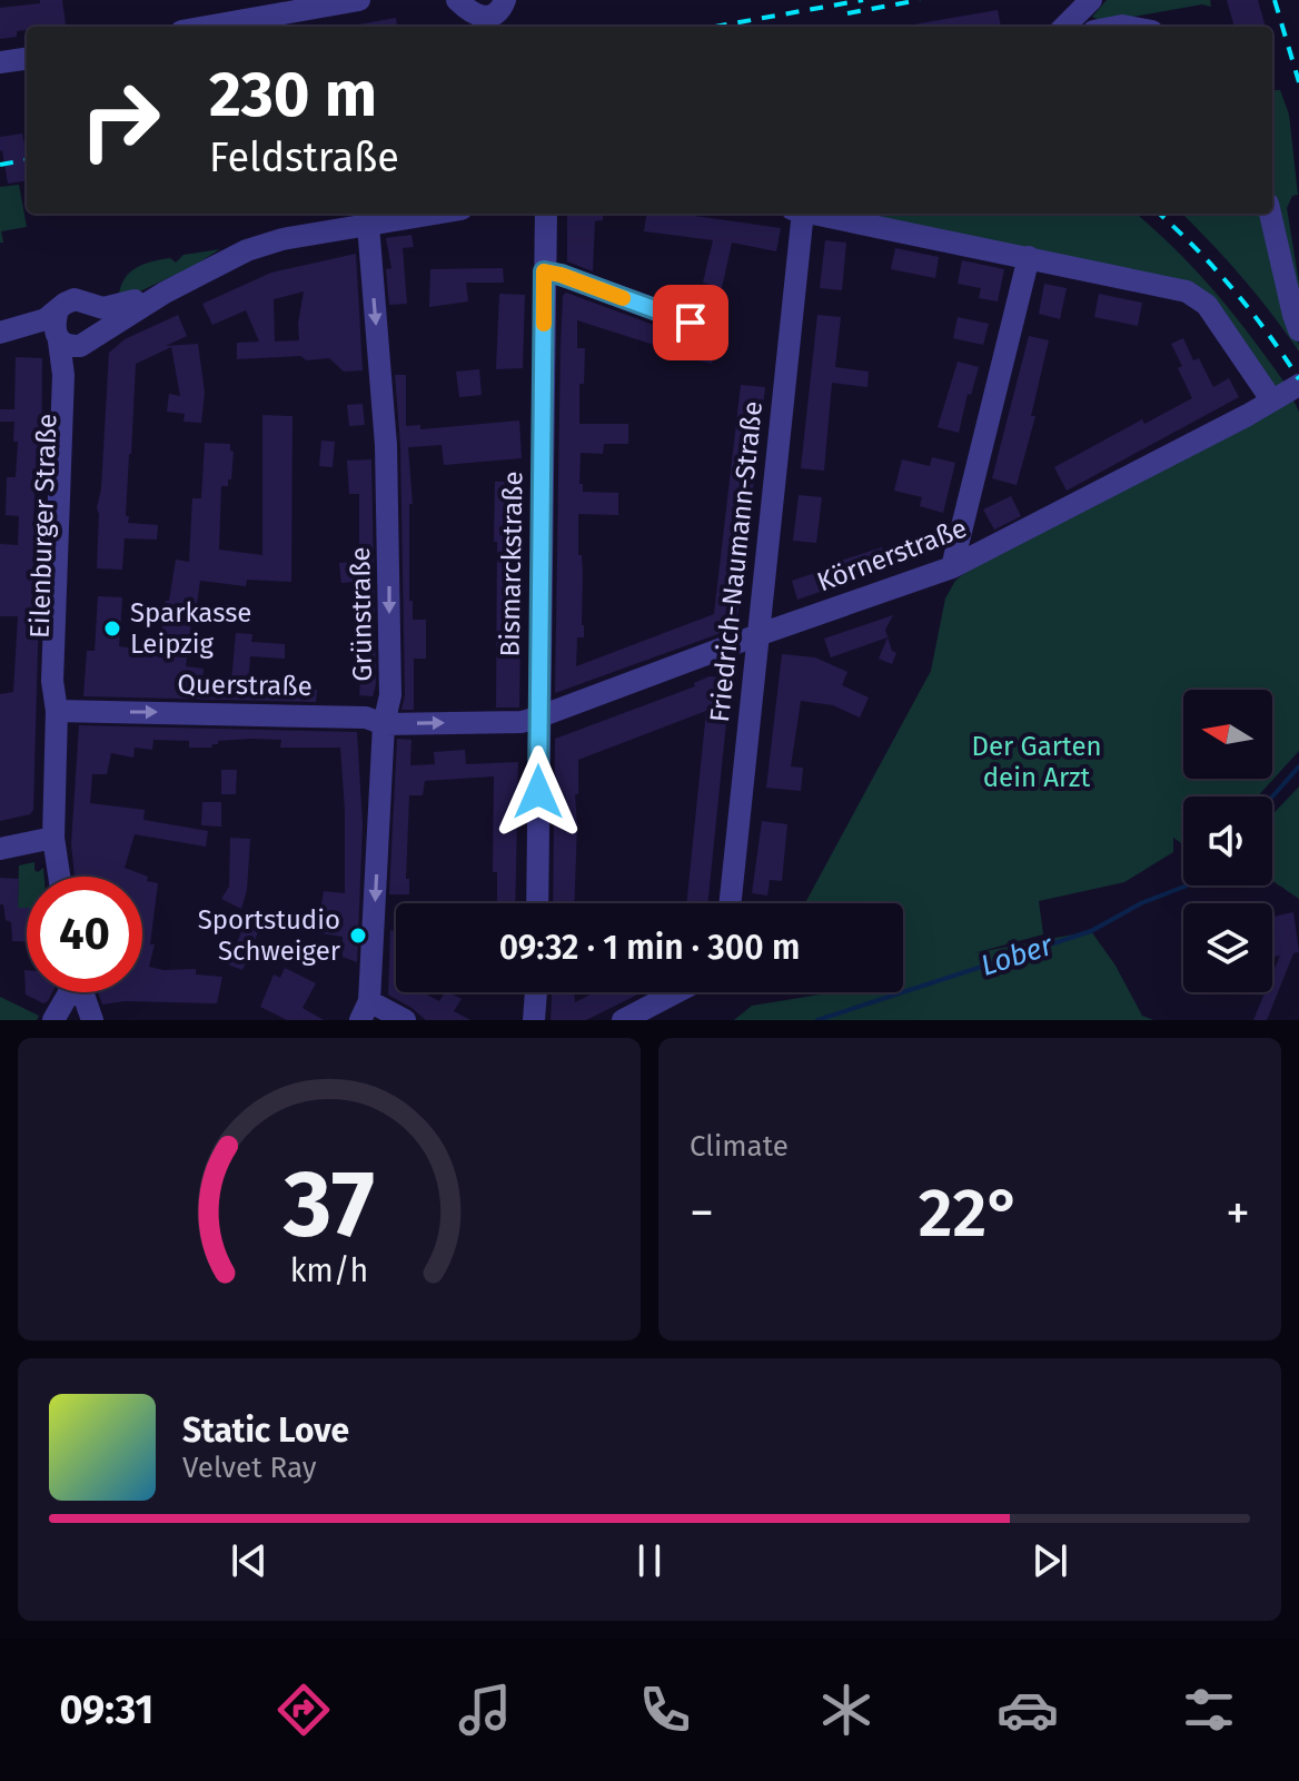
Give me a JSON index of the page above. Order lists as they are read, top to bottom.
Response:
{
  "streets": {
    "street": [
      "Eilenburger Straße",
      "Körnerstraße",
      "Friedrich-Naumann-Straße",
      "Bismarckstraße",
      "Grünstraße",
      "Querstraße"
    ]
  },
  "crossings": [
    ["Eilenburger Straße", "Querstraße"],
    ["Körnerstraße", "Friedrich-Naumann-Straße"],
    ["Körnerstraße", "Bismarckstraße"],
    ["Körnerstraße", "Querstraße"],
    ["Bismarckstraße", "Querstraße"],
    ["Grünstraße", "Querstraße"]
  ],
  "one_way": ["Grünstraße", "Querstraße"],
  "water": ["Lober"],
  "parks": ["Der Garten dein Arzt"],
  "places": ["Sparkasse Leipzig", "Sportstudio Schweiger"],
  "north": "left",
  "page": {
    "turn": ["230 m", "Feldstraße"],
    "limit": "40",
    "trip": "09:32 · 1 min · 300 m",
    "tile": "Climate",
    "heat": ["−", "22°", "+"],
    "song": ["Static Love", "Velvet Ray"],
    "tabs": "09:31",
    "gauge": ["37", "km/h"]
  }
}
